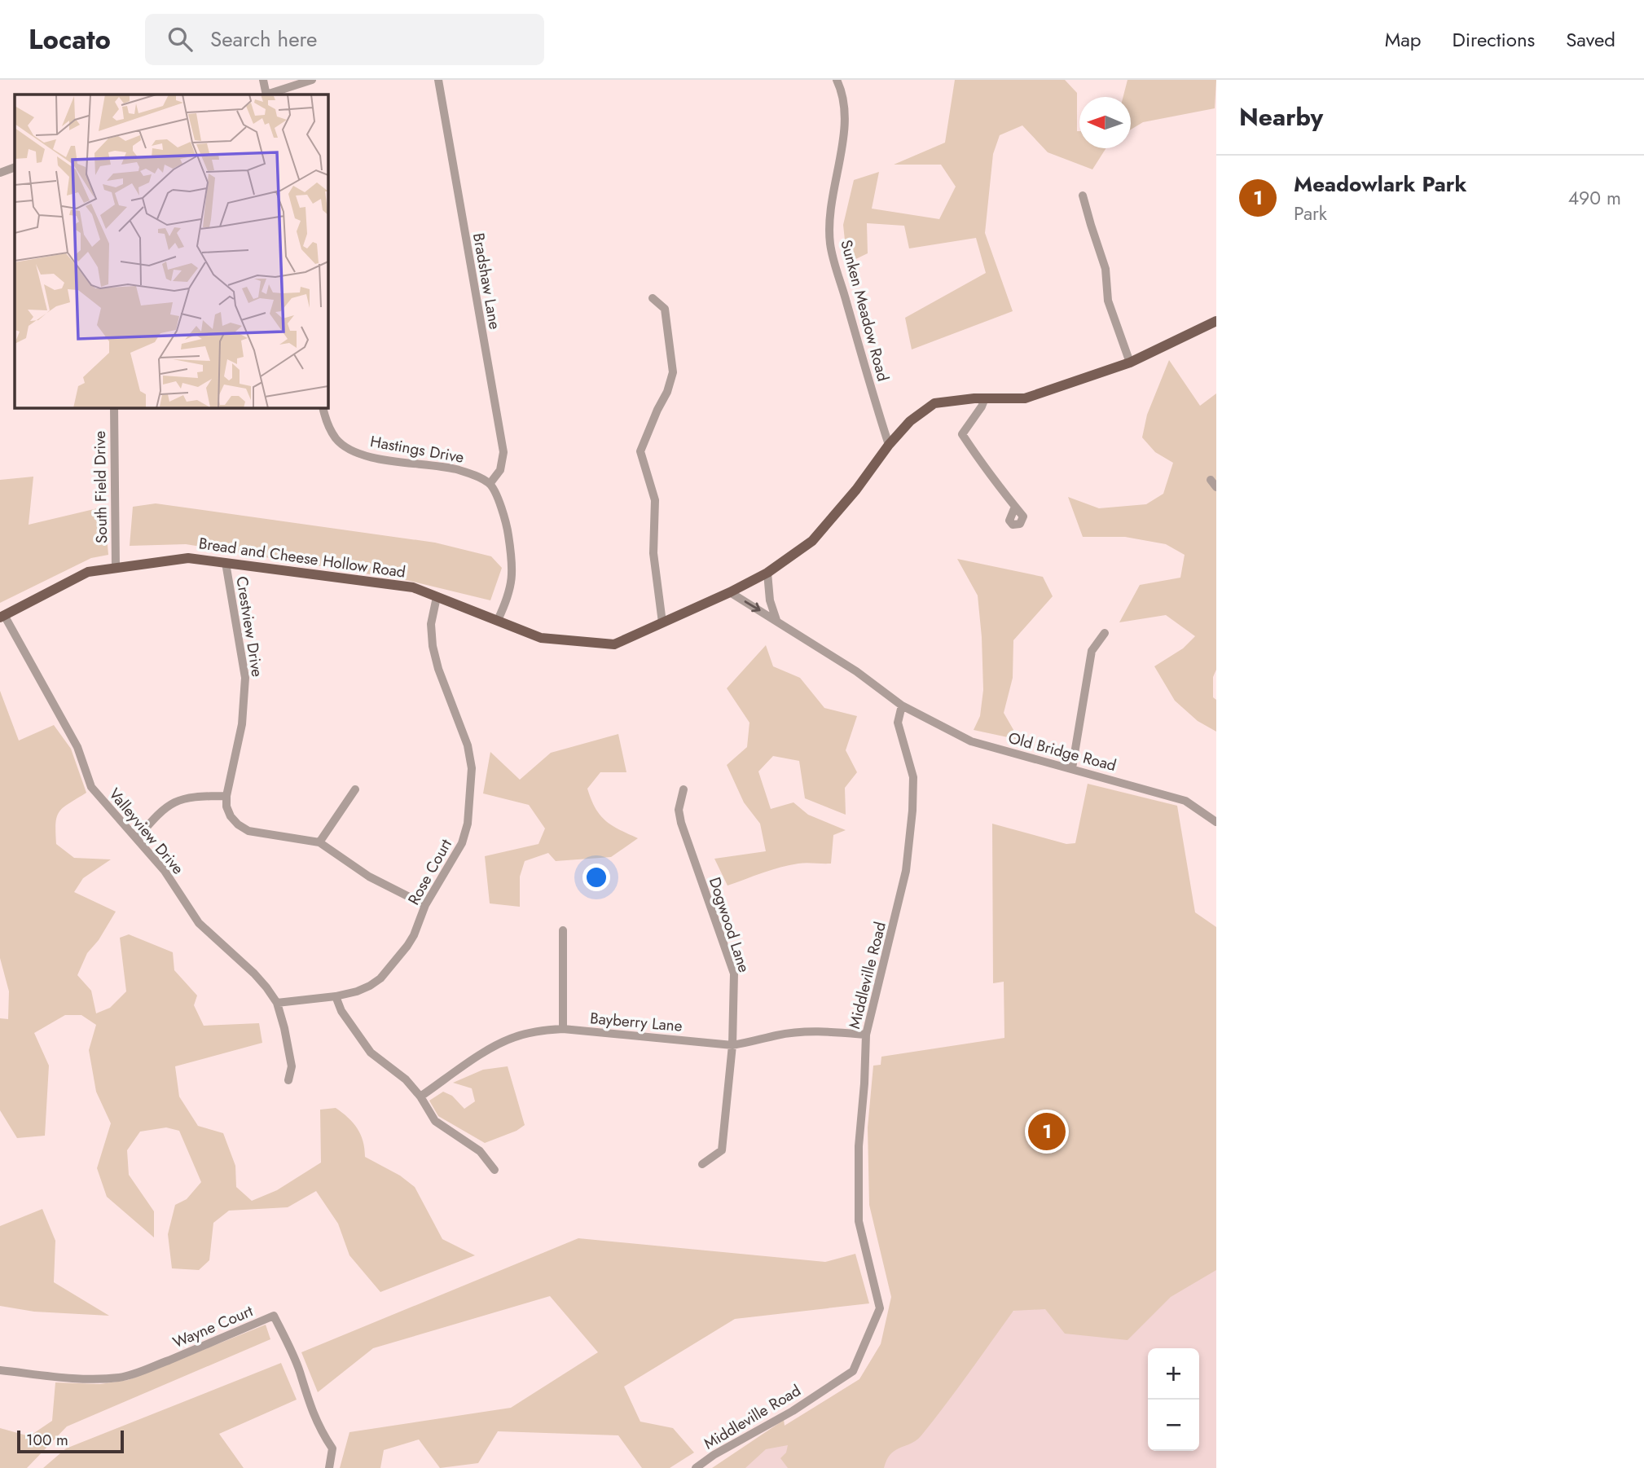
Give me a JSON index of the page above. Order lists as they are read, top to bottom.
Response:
{
  "streets": {
    "main road": ["Bread and Cheese Hollow Road"],
    "street": [
      "Bradshaw Lane",
      "Sunken Meadow Road",
      "Hastings Drive",
      "South Field Drive",
      "Crestview Drive",
      "Old Bridge Road",
      "Valleyview Drive",
      "Rose Court",
      "Dogwood Lane",
      "Middleville Road",
      "Bayberry Lane",
      "Wayne Court"
    ]
  },
  "crossings": [
    ["Bradshaw Lane", "Hastings Drive"],
    ["Sunken Meadow Road", "Bread and Cheese Hollow Road"],
    ["South Field Drive", "Bread and Cheese Hollow Road"],
    ["Bread and Cheese Hollow Road", "Crestview Drive"],
    ["Bread and Cheese Hollow Road", "Valleyview Drive"],
    ["Bread and Cheese Hollow Road", "Rose Court"],
    ["Old Bridge Road", "Middleville Road"],
    ["Valleyview Drive", "Rose Court"],
    ["Dogwood Lane", "Bayberry Lane"],
    ["Middleville Road", "Bayberry Lane"]
  ],
  "scale_bar": "100 m",
  "north": "left",
  "page": {
    "header": "Locato",
    "search": "Search here",
    "nav": ["Map", "Directions", "Saved"],
    "heading": "Nearby",
    "list": [
      {
        "mark": "1",
        "name": "Meadowlark Park",
        "note": "Park",
        "value": "490 m"
      }
    ],
    "pins": "1",
    "map_buttons": ["+", "−"],
    "scale": "100 m"
  }
}
